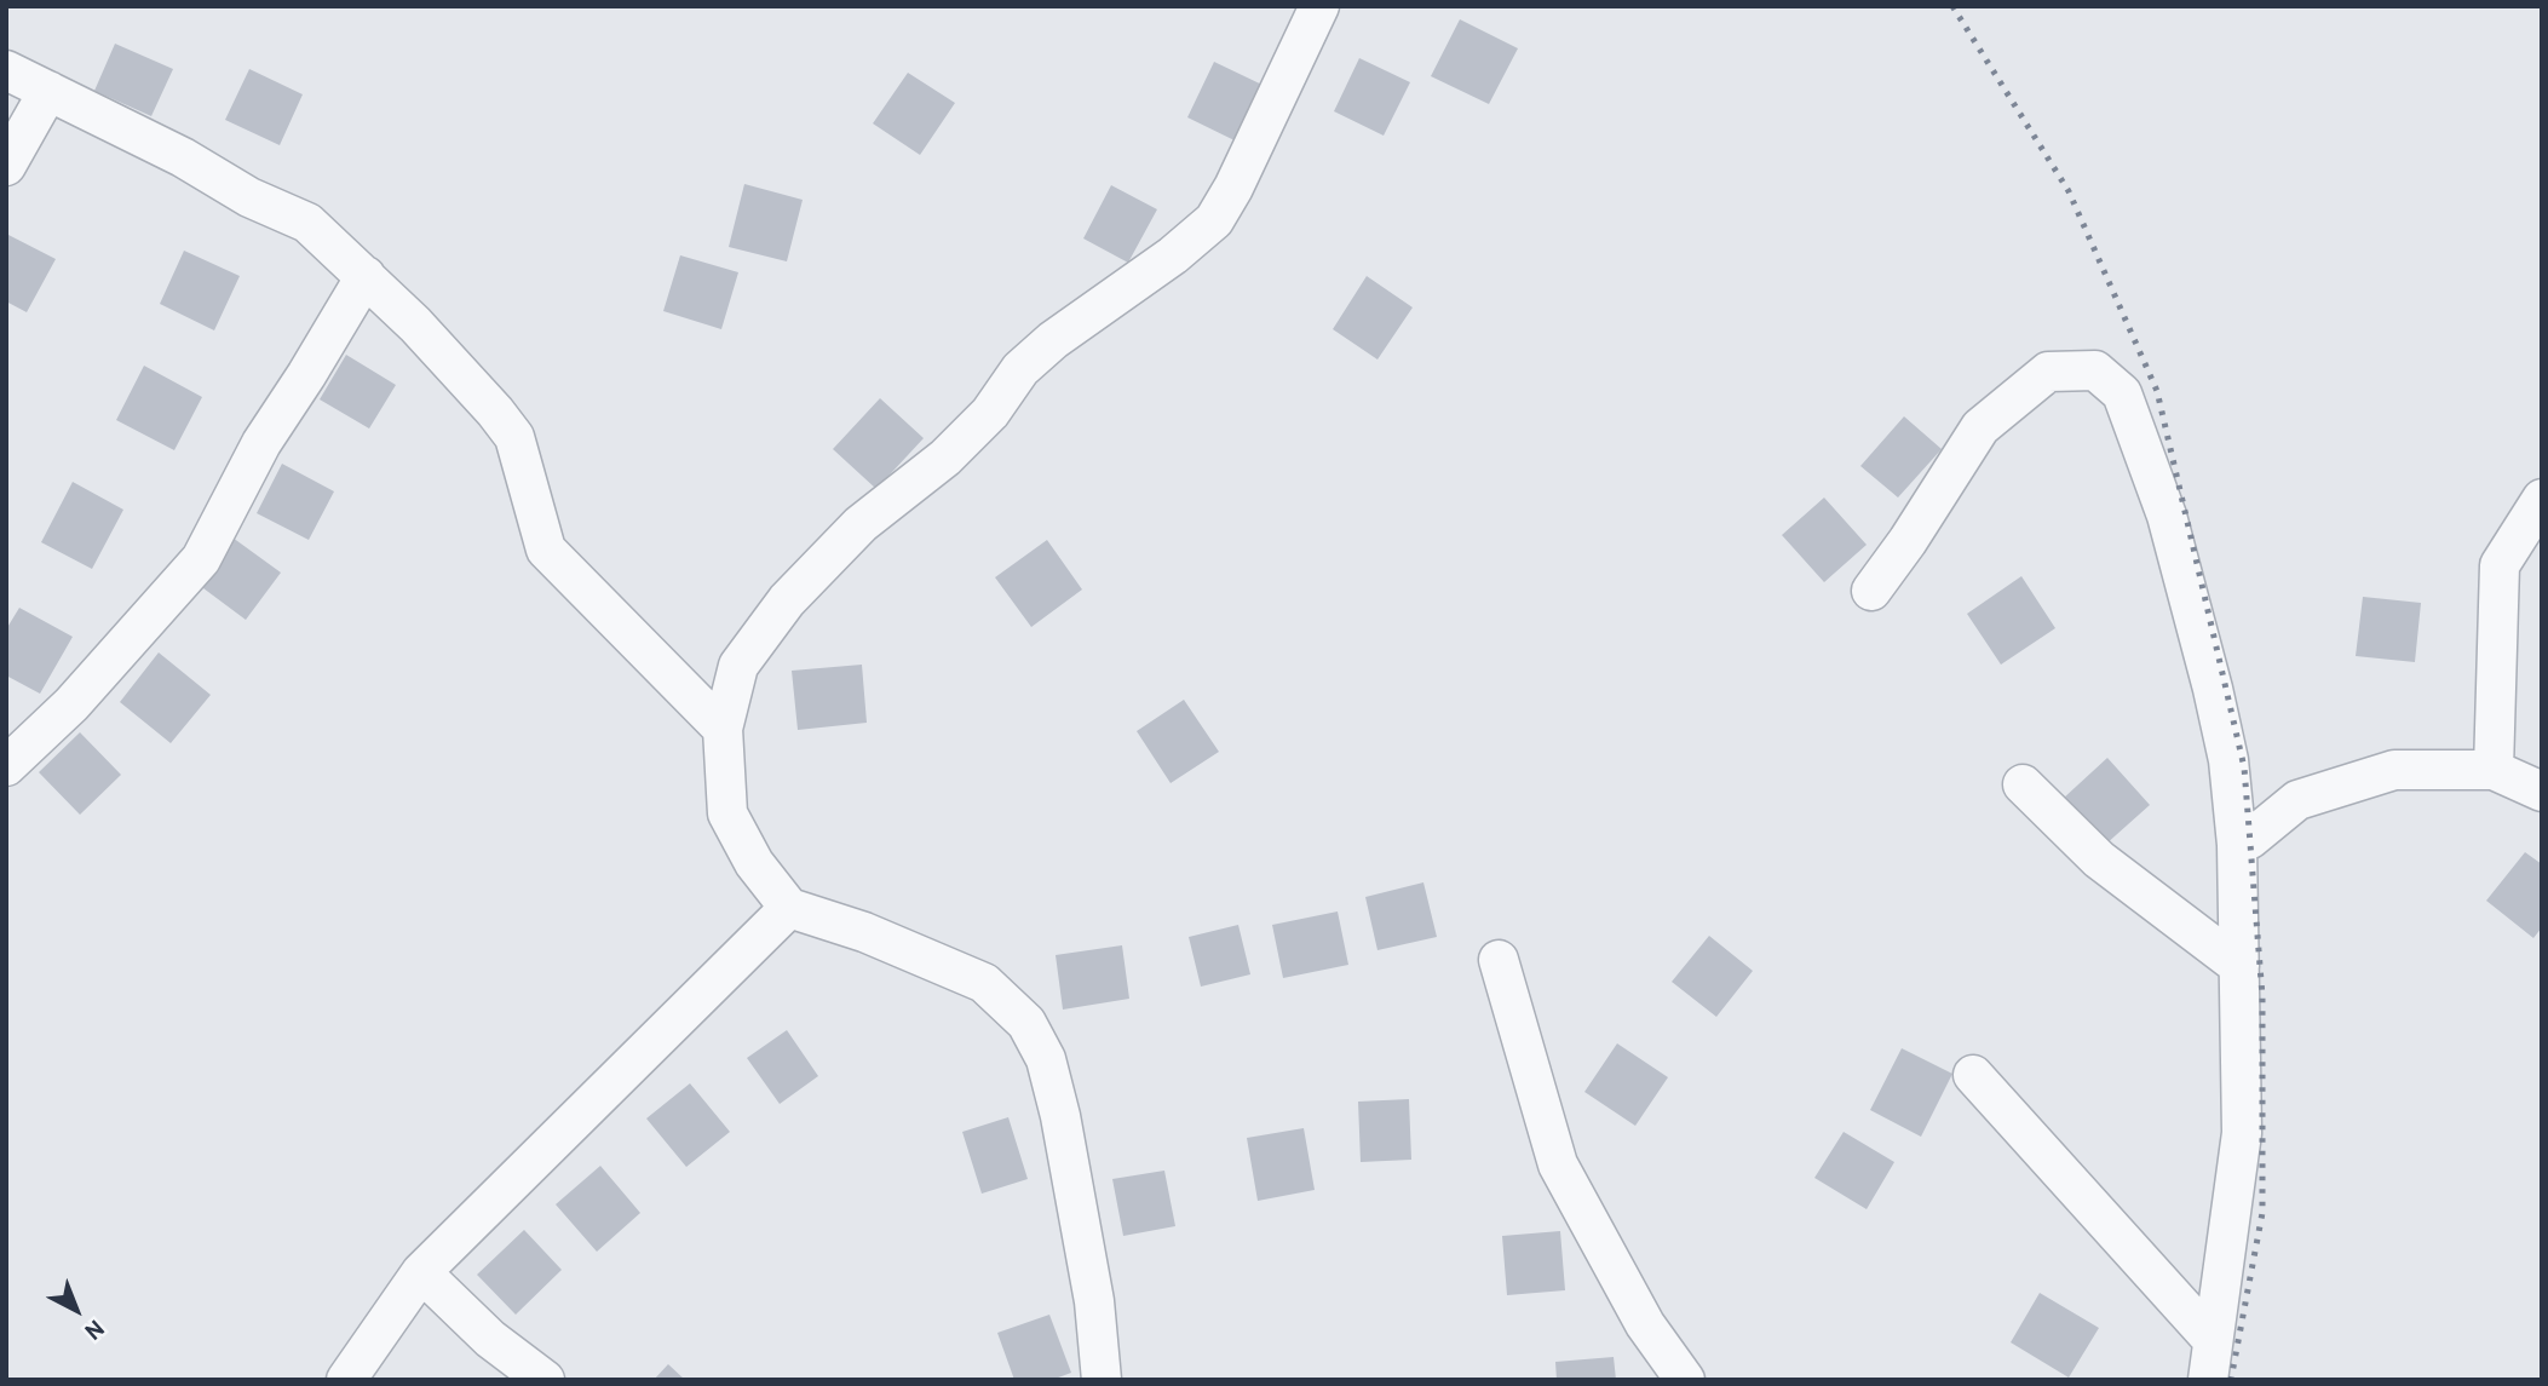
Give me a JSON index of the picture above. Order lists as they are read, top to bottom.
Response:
{
  "north": "bottom right"
}
